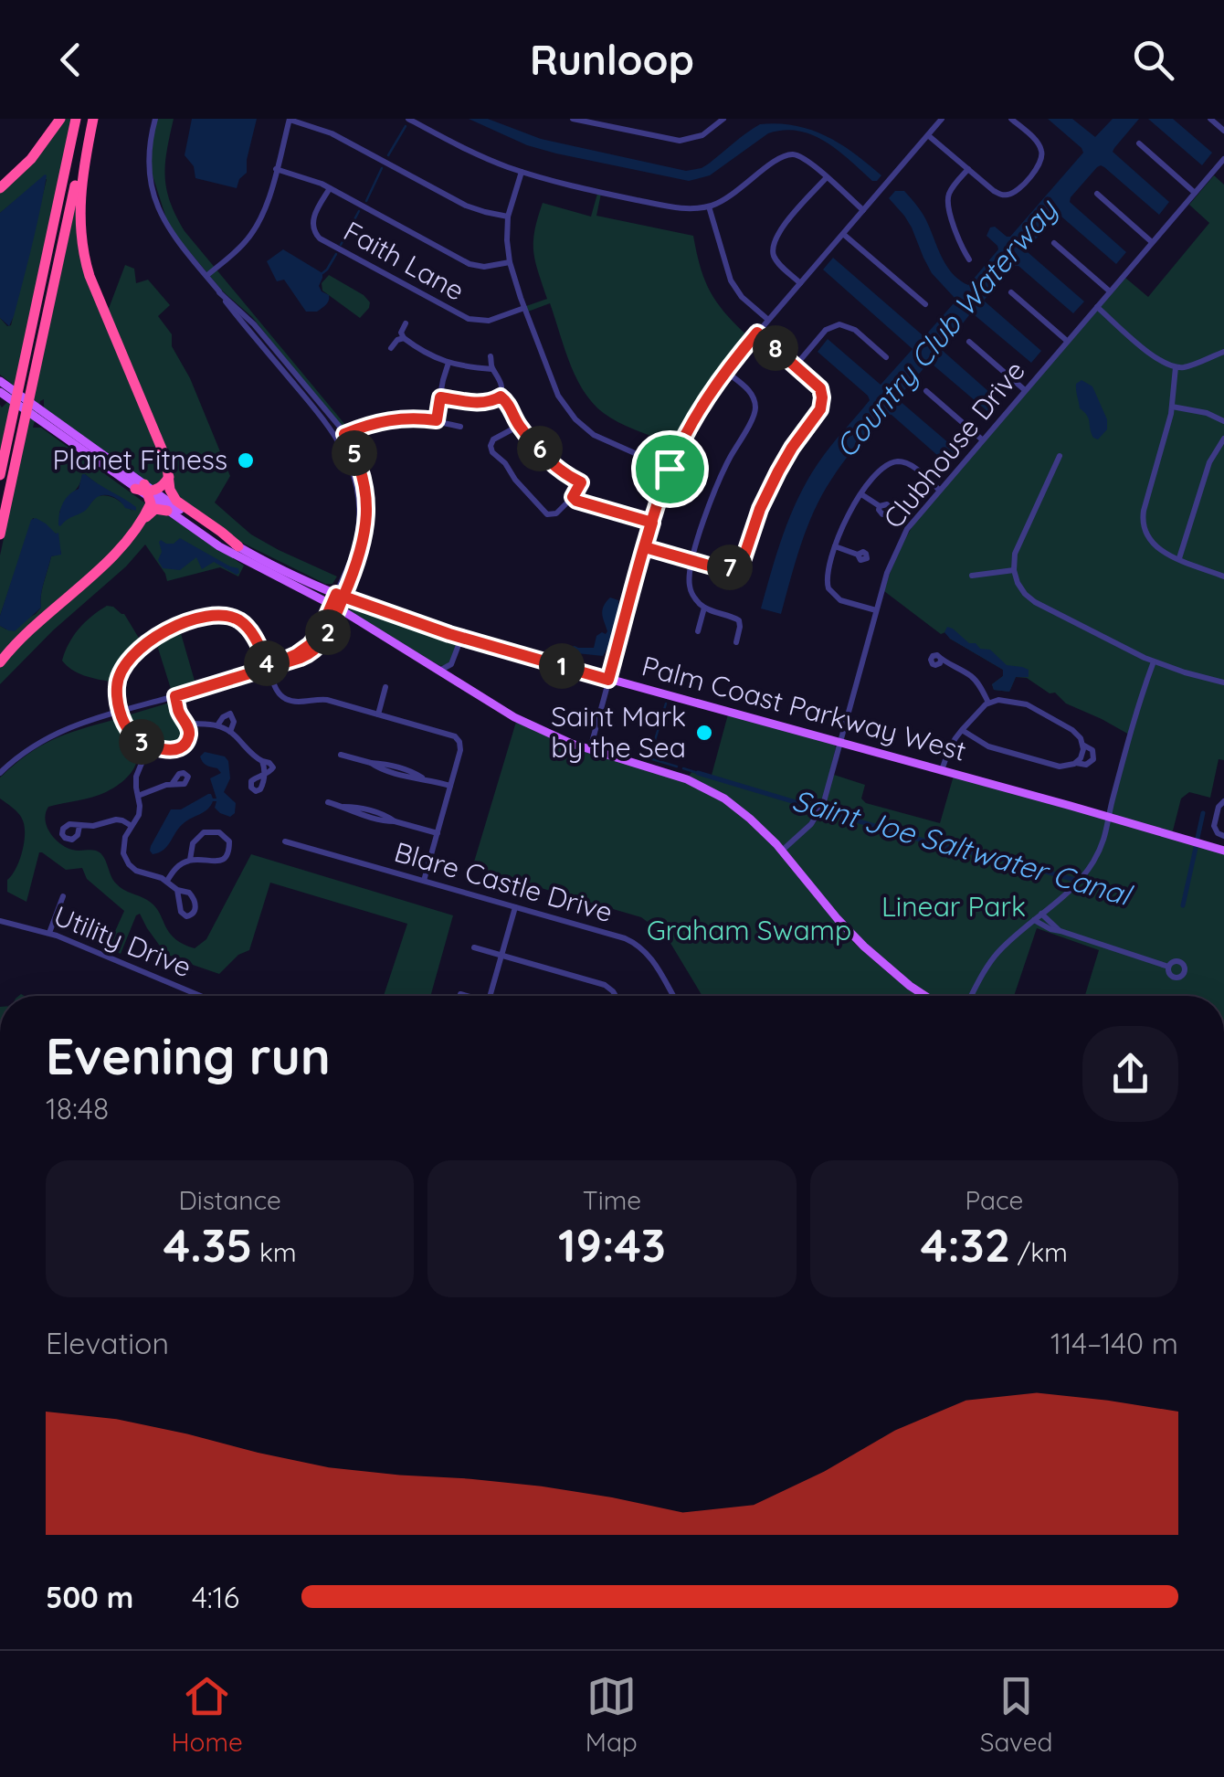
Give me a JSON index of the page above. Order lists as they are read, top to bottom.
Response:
{
  "streets": {
    "main road": ["Palm Coast Parkway West"],
    "street": [
      "Faith Lane",
      "Clubhouse Drive",
      "Blare Castle Drive",
      "Utility Drive"
    ]
  },
  "crossings": [
    ["Clubhouse Drive", "Palm Coast Parkway West"]
  ],
  "water": ["Country Club Waterway", "Saint Joe Saltwater Canal"],
  "parks": ["Linear Park", "Graham Swamp"],
  "places": ["Planet Fitness", "Saint Mark by the Sea"],
  "page": {
    "header": "Runloop",
    "pins": [
      "8",
      "6",
      "5",
      "7",
      "2",
      "4",
      "1",
      "3"
    ],
    "heading": ["Evening run", "18:48"],
    "stats": [
      ["Distance", "4.35 km"],
      ["Time", "19:43"],
      ["Pace", "4:32 /km"]
    ],
    "chart": ["Elevation", "114–140 m"],
    "list": [
      {
        "name": "500 m",
        "note": "4:16"
      }
    ],
    "tabs": ["Home", "Map", "Saved"]
  }
}
